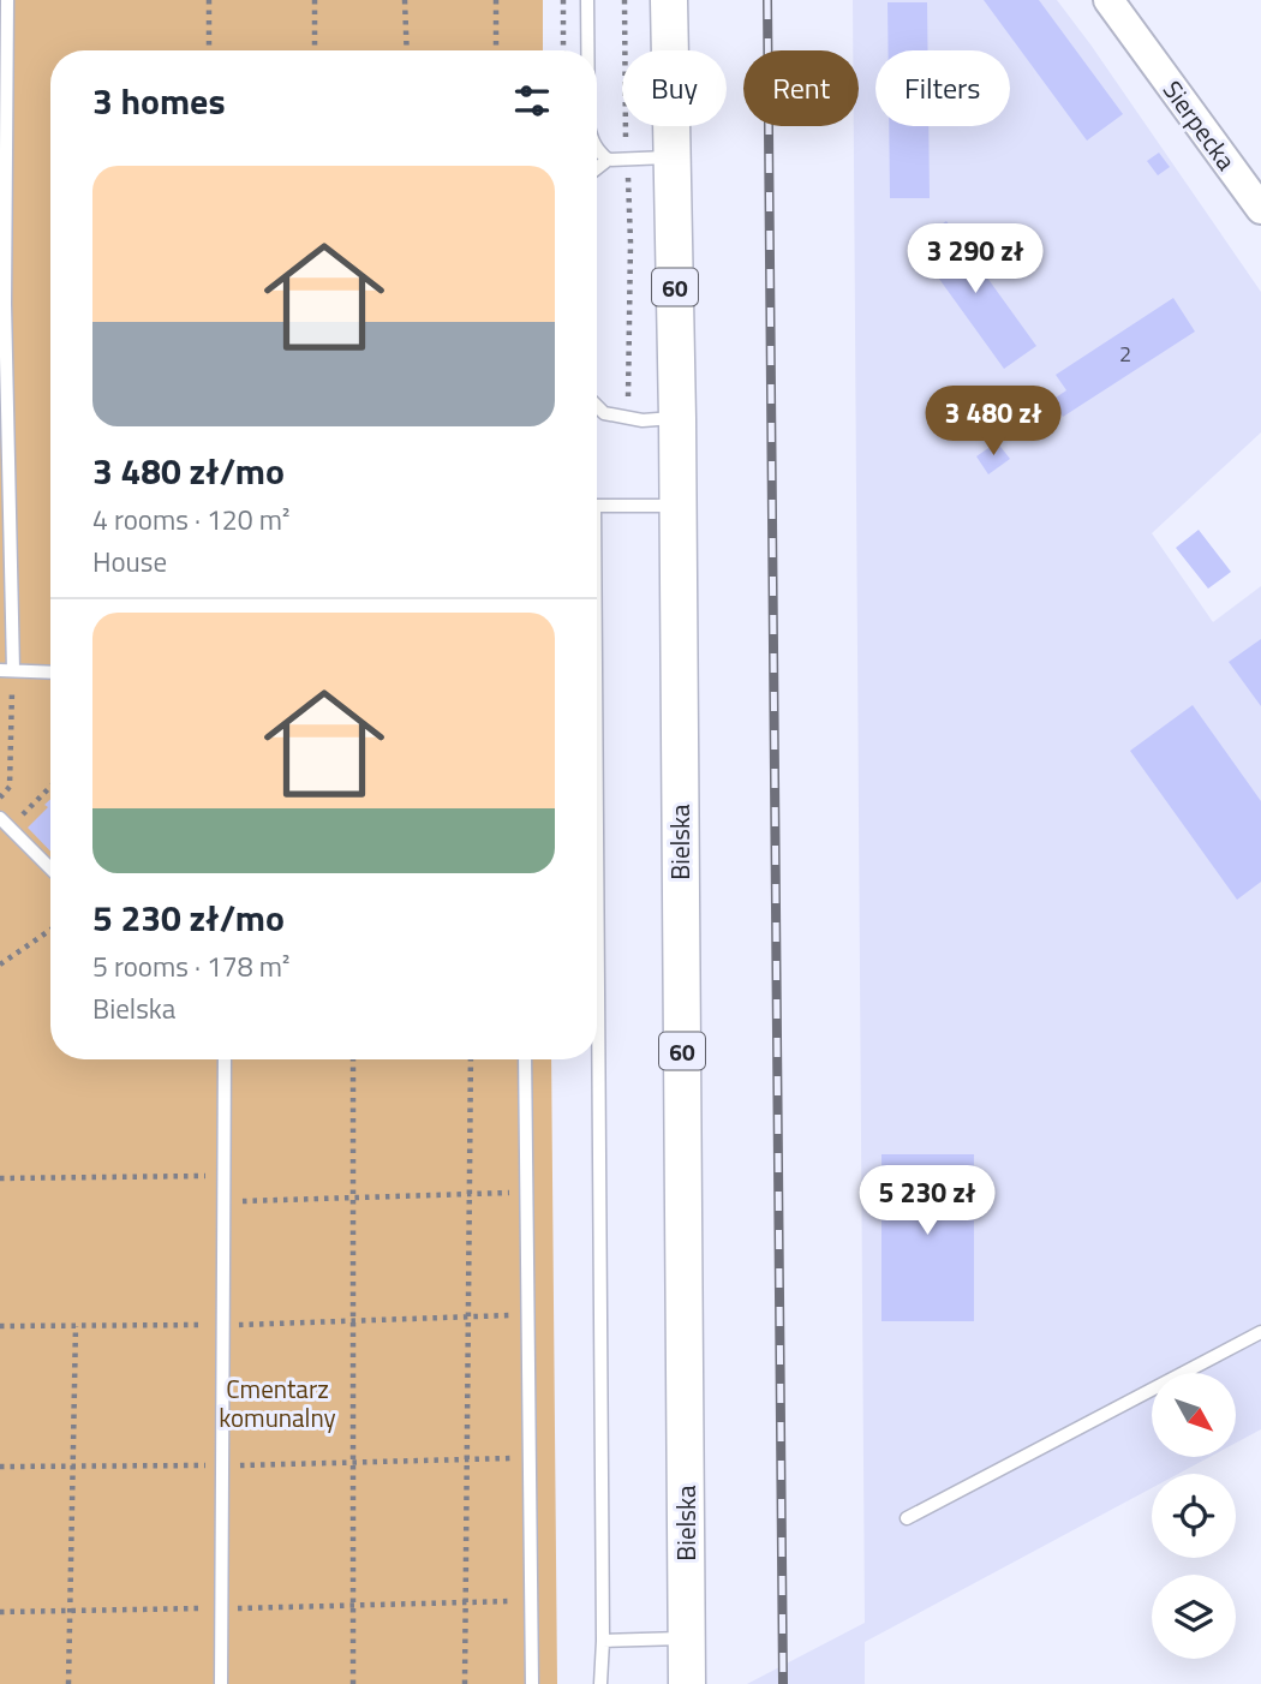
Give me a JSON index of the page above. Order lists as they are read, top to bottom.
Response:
{
  "streets": {
    "main road": ["60", "Bielska"],
    "street": ["Sierpecka"]
  },
  "parks": ["Cmentarz komunalny"],
  "house_numbers": ["2"],
  "north": "bottom right",
  "page": {
    "chip": ["Buy", "Rent", "Filters"],
    "heading": "3 homes",
    "list": [
      {
        "name": "3 480 zł/mo",
        "note": "4 rooms · 120 m² · House"
      },
      {
        "name": "5 230 zł/mo",
        "note": "5 rooms · 178 m² · Bielska"
      }
    ],
    "price": ["3 290 zł", "3 480 zł", "5 230 zł"]
  }
}
